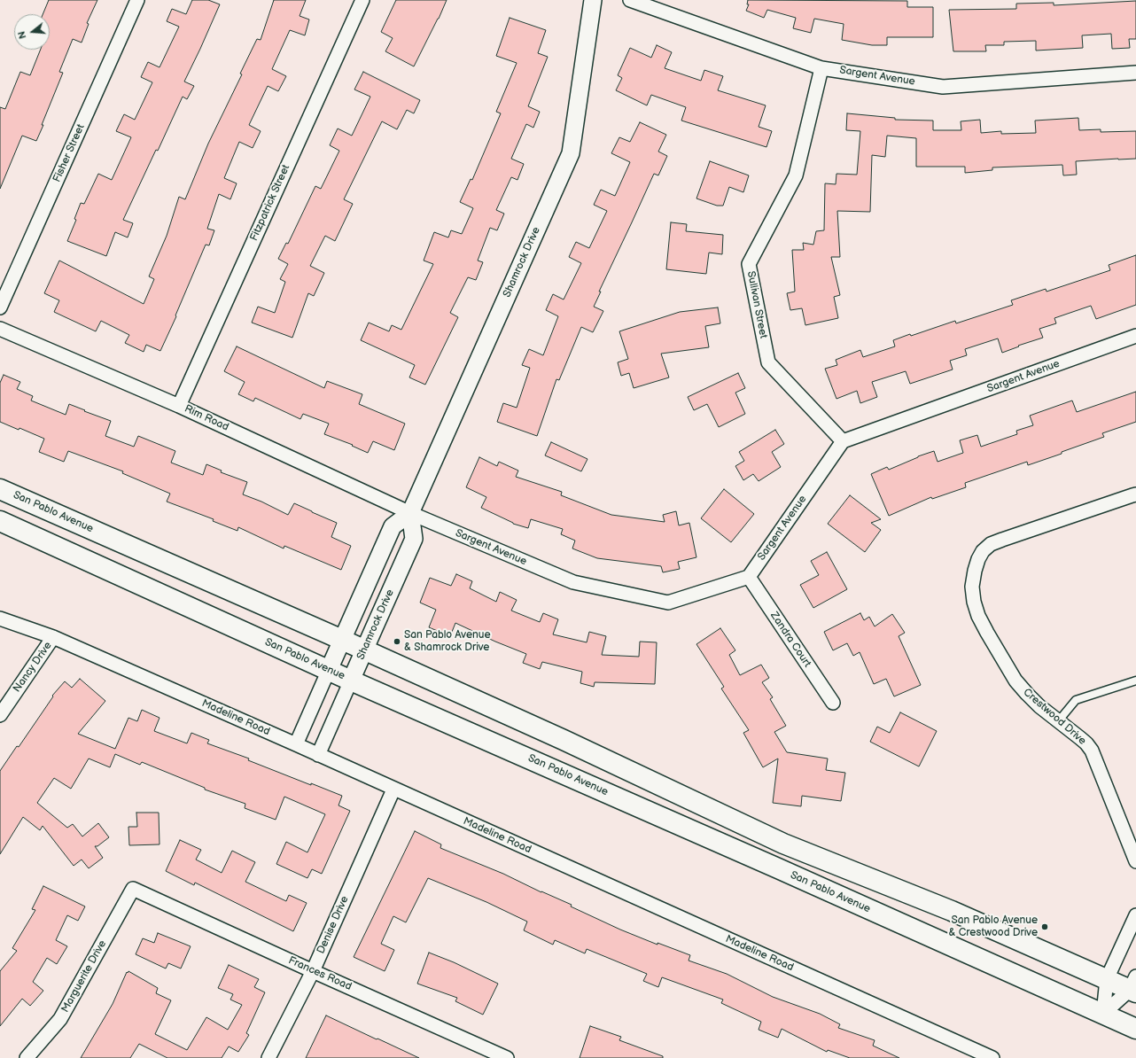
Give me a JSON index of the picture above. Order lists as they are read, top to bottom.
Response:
{
  "streets": {
    "main road": ["San Pablo Avenue"],
    "street": [
      "Sargent Avenue",
      "Fisher Street",
      "Fitzpatrick Street",
      "Shamrock Drive",
      "Sullivan Street",
      "Rim Road",
      "Zandra Court",
      "Nancy Drive",
      "Crestwood Drive",
      "Madeline Road",
      "Denise Drive",
      "Frances Road",
      "Marguerite Drive"
    ]
  },
  "crossings": [
    ["Sargent Avenue", "Shamrock Drive"],
    ["Sargent Avenue", "Sullivan Street"],
    ["Sargent Avenue", "Rim Road"],
    ["Sargent Avenue", "Zandra Court"],
    ["Fitzpatrick Street", "Rim Road"],
    ["Shamrock Drive", "Rim Road"],
    ["Shamrock Drive", "San Pablo Avenue"],
    ["Shamrock Drive", "Madeline Road"],
    ["Nancy Drive", "Madeline Road"],
    ["Madeline Road", "Denise Drive"],
    ["Denise Drive", "Frances Road"],
    ["Frances Road", "Marguerite Drive"]
  ],
  "places": ["San Pablo Avenue & Shamrock Drive", "San Pablo Avenue & Crestwood Drive"],
  "north": "left"
}
